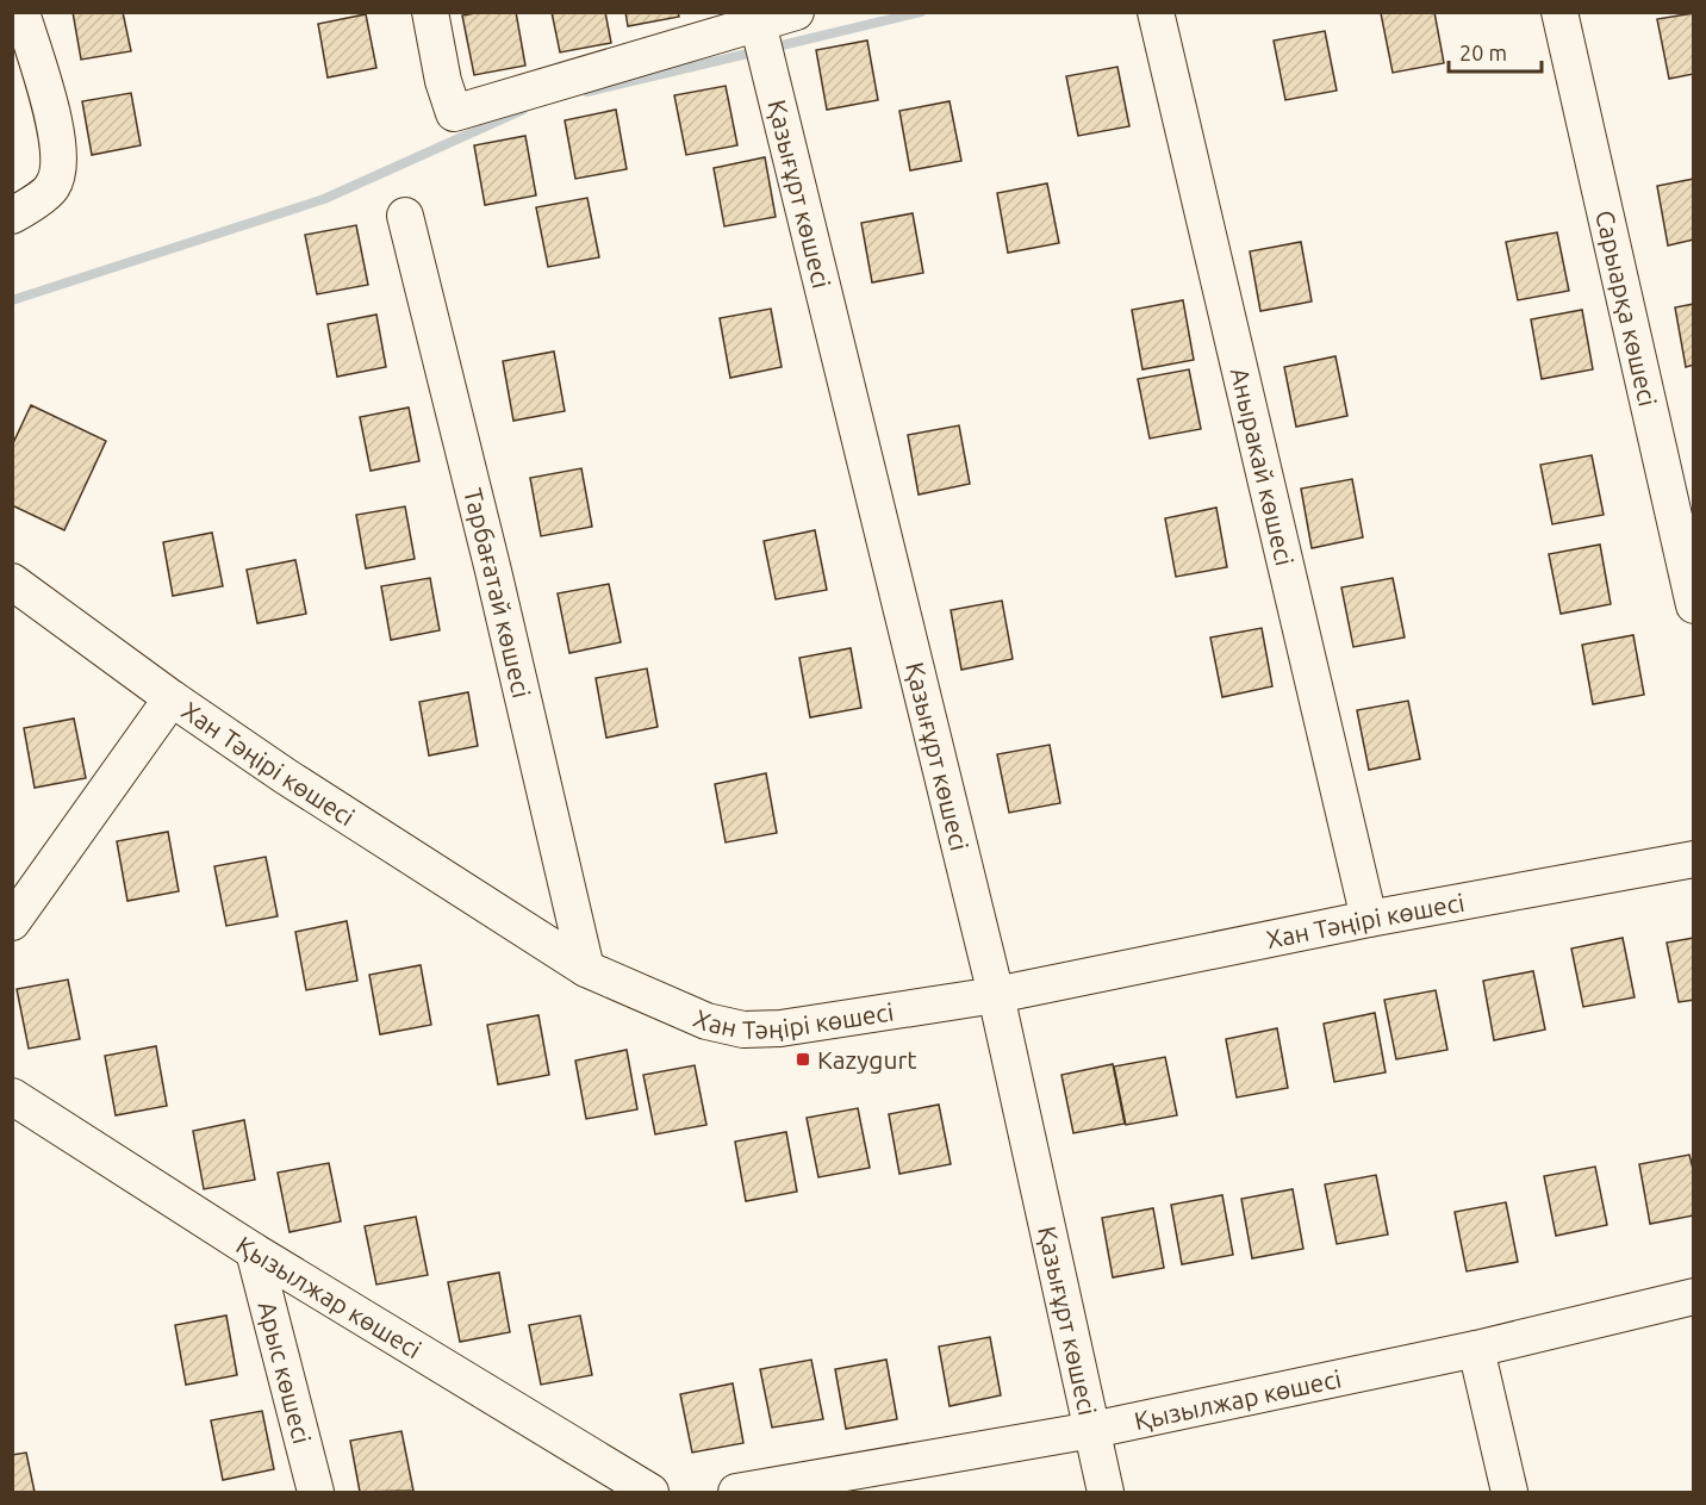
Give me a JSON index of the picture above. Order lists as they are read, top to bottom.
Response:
{
  "streets": {
    "street": [
      "Қазығұрт көшесі",
      "Сарыарқа көшесі",
      "Аныракай көшесі",
      "Тарбағатай көшесі",
      "Хан Тәңірі көшесі",
      "Қызылжар көшесі",
      "Арыс көшесі"
    ]
  },
  "crossings": [
    ["Қазығұрт көшесі", "Хан Тәңірі көшесі"],
    ["Қазығұрт көшесі", "Қызылжар көшесі"],
    ["Аныракай көшесі", "Хан Тәңірі көшесі"],
    ["Тарбағатай көшесі", "Хан Тәңірі көшесі"],
    ["Қызылжар көшесі", "Арыс көшесі"]
  ],
  "places": {
    "transit": ["Kazygurt"]
  },
  "scale_bar": "20 m"
}
